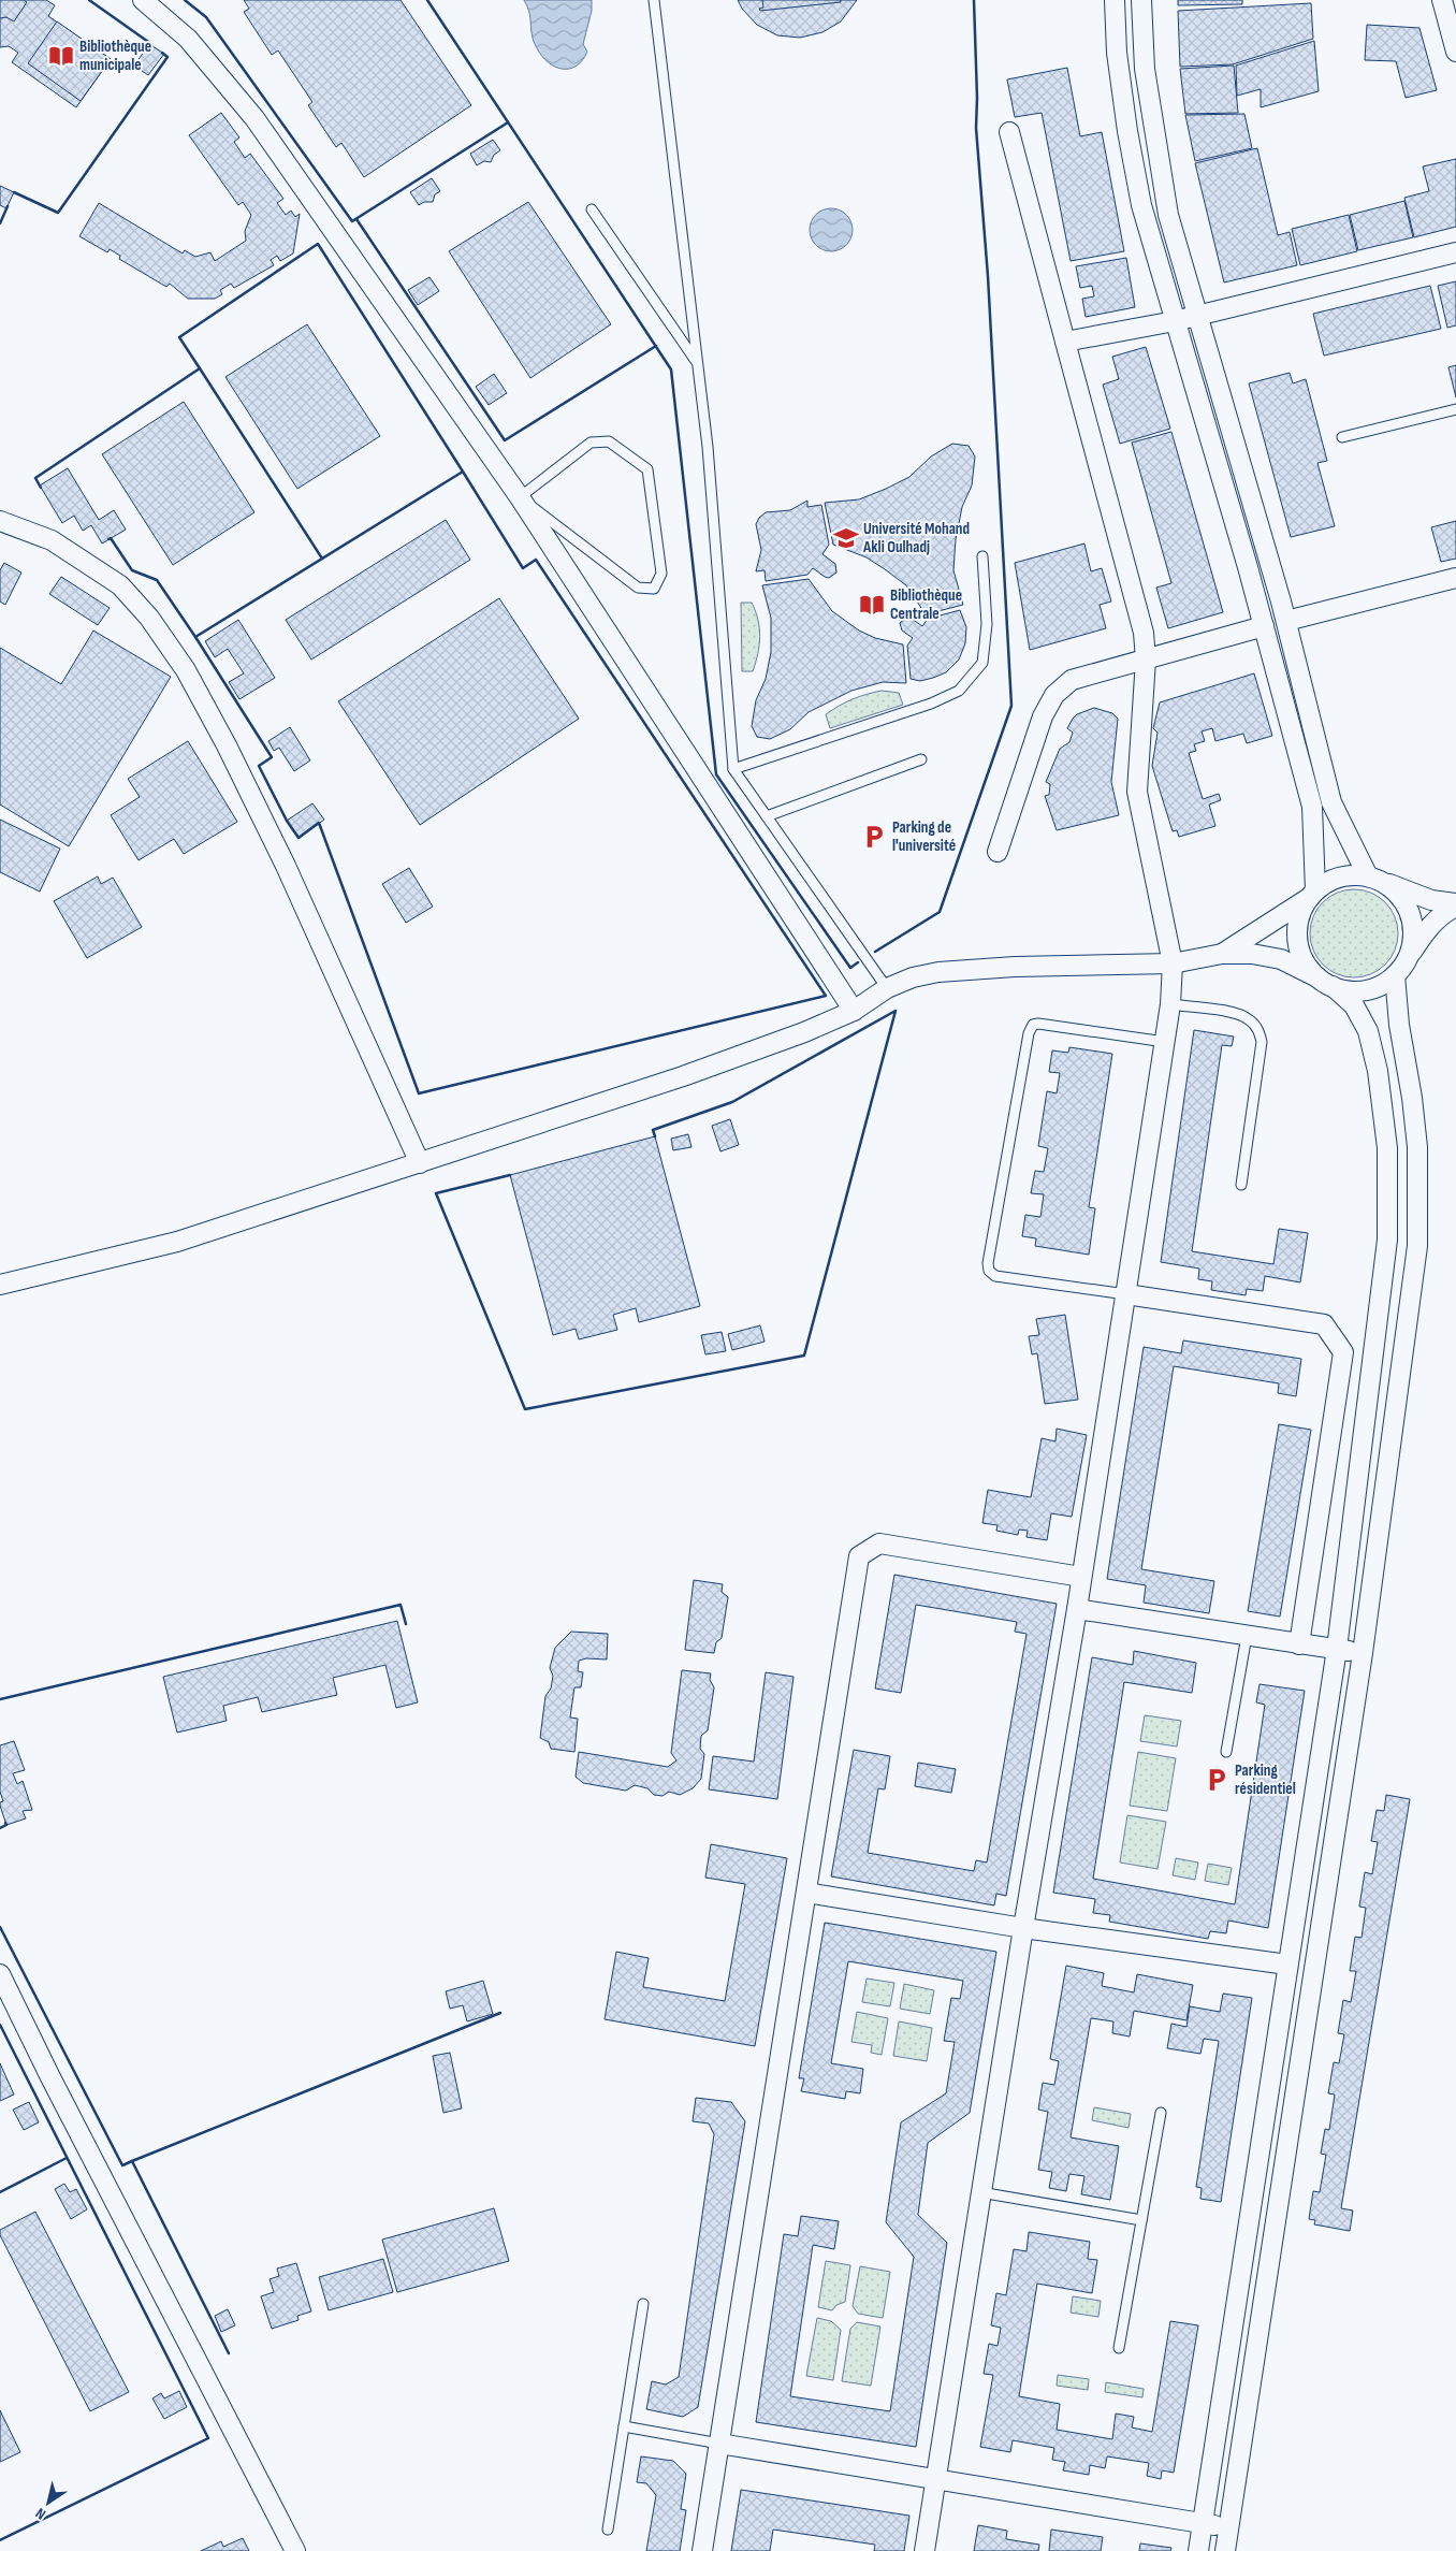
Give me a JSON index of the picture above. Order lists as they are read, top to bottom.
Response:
{
  "places": {
    "library": ["Bibliothèque municipale", "Bibliothèque Centrale"],
    "school or university": ["Université Mohand Akli Oulhadj"],
    "parking": ["Parking de l'université", "Parking résidentiel"]
  },
  "north": "bottom left"
}
